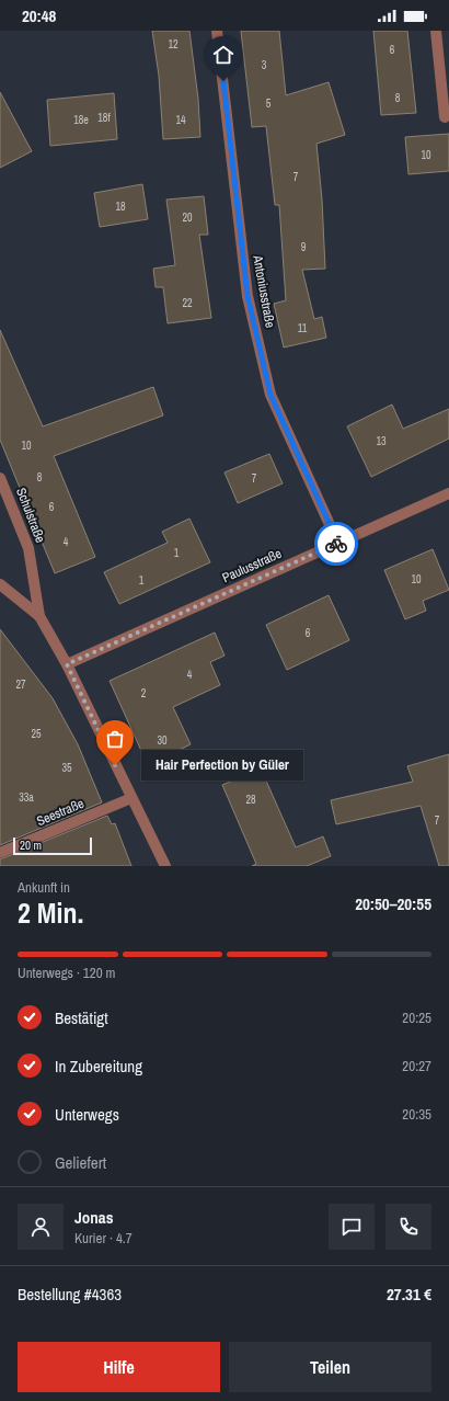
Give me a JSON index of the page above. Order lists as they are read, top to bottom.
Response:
{
  "streets": {
    "street": [
      "Antoniusstraße",
      "Schulstraße",
      "Paulusstraße",
      "Seestraße"
    ]
  },
  "crossings": [
    ["Antoniusstraße", "Paulusstraße"]
  ],
  "places": ["Hair Perfection by Güler"],
  "house_numbers": [
    "12",
    "6",
    "3",
    "8",
    "5",
    "18f",
    "18e",
    "14",
    "10",
    "7",
    "18",
    "20",
    "9",
    "22",
    "11",
    "13",
    "10",
    "8",
    "7",
    "6",
    "4",
    "1",
    "10",
    "1",
    "6",
    "4",
    "27",
    "2",
    "25",
    "30",
    "35",
    "33a",
    "28",
    "7"
  ],
  "scale_bar": "20 m",
  "page": {
    "status": "20:48",
    "bubble": "Hair Perfection by Güler",
    "scale": "20 m",
    "heading": ["2 Min.", "Ankunft in", "20:50–20:55"],
    "panel": [
      "Jonas",
      "Kurier · 4.7",
      "Bestellung #4363",
      "27.31 €"
    ],
    "bar": "Unterwegs · 120 m",
    "list": [
      ["Bestätigt", "20:25"],
      ["In Zubereitung", "20:27"],
      ["Unterwegs", "20:35"],
      "Geliefert"
    ],
    "buttons": ["Hilfe", "Teilen"]
  }
}
